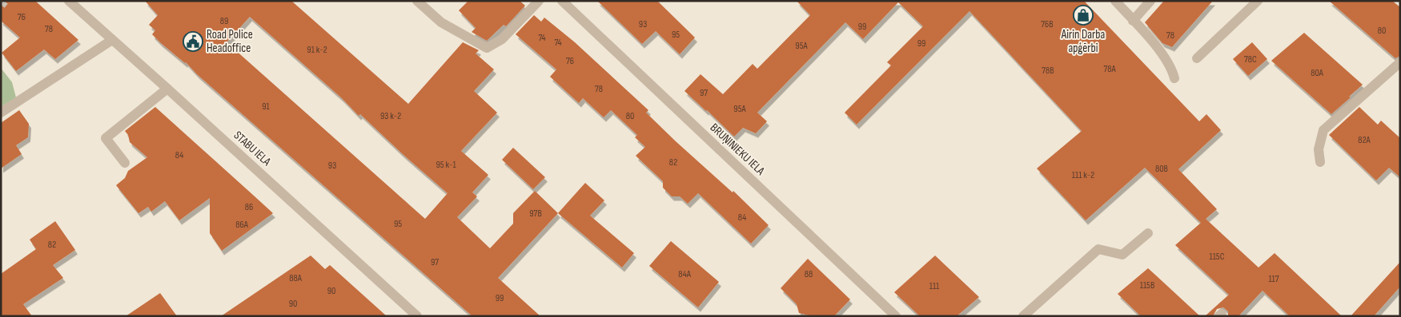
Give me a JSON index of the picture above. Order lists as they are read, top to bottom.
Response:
{
  "streets": {
    "street": ["STABU IELA", "BRUŅINIEKU IELA"]
  },
  "places": {
    "shop": ["Airin Darba apģērbi"],
    "public building": ["Road Police Headoffice"]
  },
  "house_numbers": [
    "76",
    "89",
    "93",
    "76B",
    "99",
    "78",
    "80",
    "95",
    "78",
    "74",
    "74",
    "99",
    "95A",
    "91 k-2",
    "78C",
    "76",
    "78A",
    "78B",
    "80A",
    "78",
    "97",
    "91",
    "95A",
    "93 k-2",
    "80",
    "82A",
    "84",
    "82",
    "95 k-1",
    "93",
    "80B",
    "111 k-2",
    "86",
    "97B",
    "84",
    "95",
    "86A",
    "82",
    "115C",
    "97",
    "84A",
    "88",
    "88A",
    "117",
    "115B",
    "111",
    "90",
    "99",
    "90"
  ]
}
